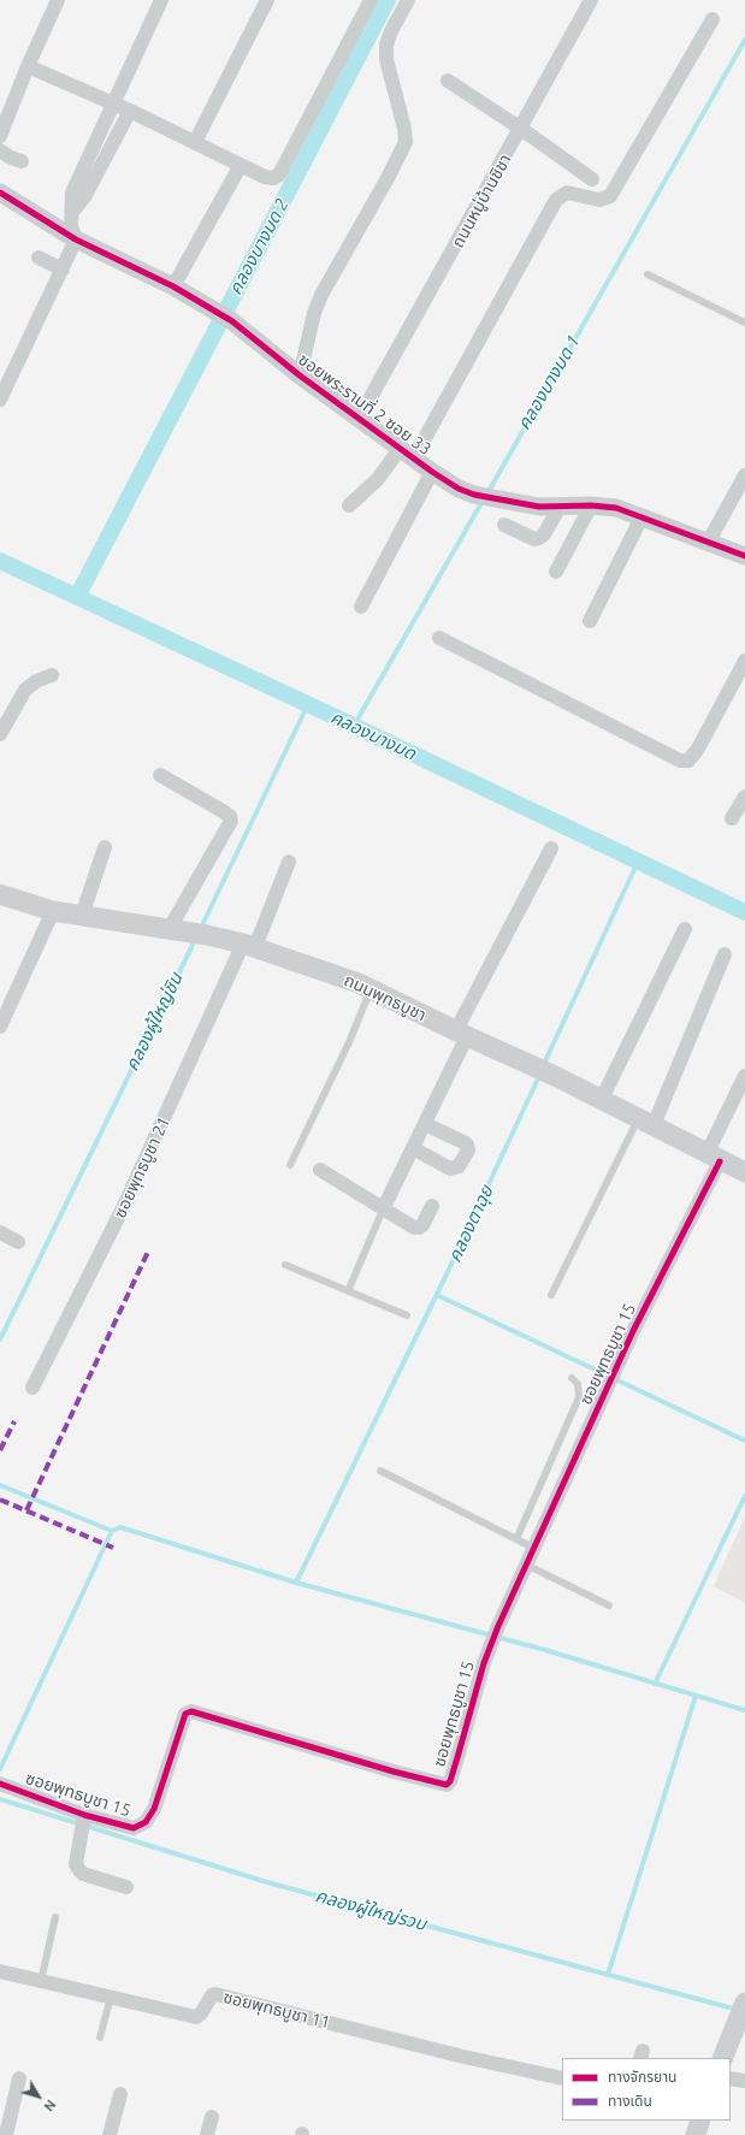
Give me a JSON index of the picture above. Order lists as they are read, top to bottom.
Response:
{
  "streets": {
    "main road": ["ถนนพุทธบูชา"],
    "street": [
      "ถนนหมู่บ้านชิชา",
      "ซอยพระรามที่ 2 ซอย 33",
      "ซอยพุทธบูชา 21",
      "ซอยพุทธบูชา 15",
      "ซอยพุทธบูชา 11"
    ]
  },
  "crossings": [
    ["ถนนหมู่บ้านชิชา", "ซอยพระรามที่ 2 ซอย 33"],
    ["ถนนพุทธบูชา", "ซอยพุทธบูชา 21"],
    ["ถนนพุทธบูชา", "ซอยพุทธบูชา 15"]
  ],
  "water": [
    "คลองบางมด 2",
    "คลองบางมด 1",
    "คลองบางมด",
    "คลองผู้ใหญ่ชิน",
    "คลองตาฉุย",
    "คลองผู้ใหญ่รวบ"
  ],
  "legend": ["ทางจักรยาน", "ทางเดิน"],
  "north": "bottom right"
}
